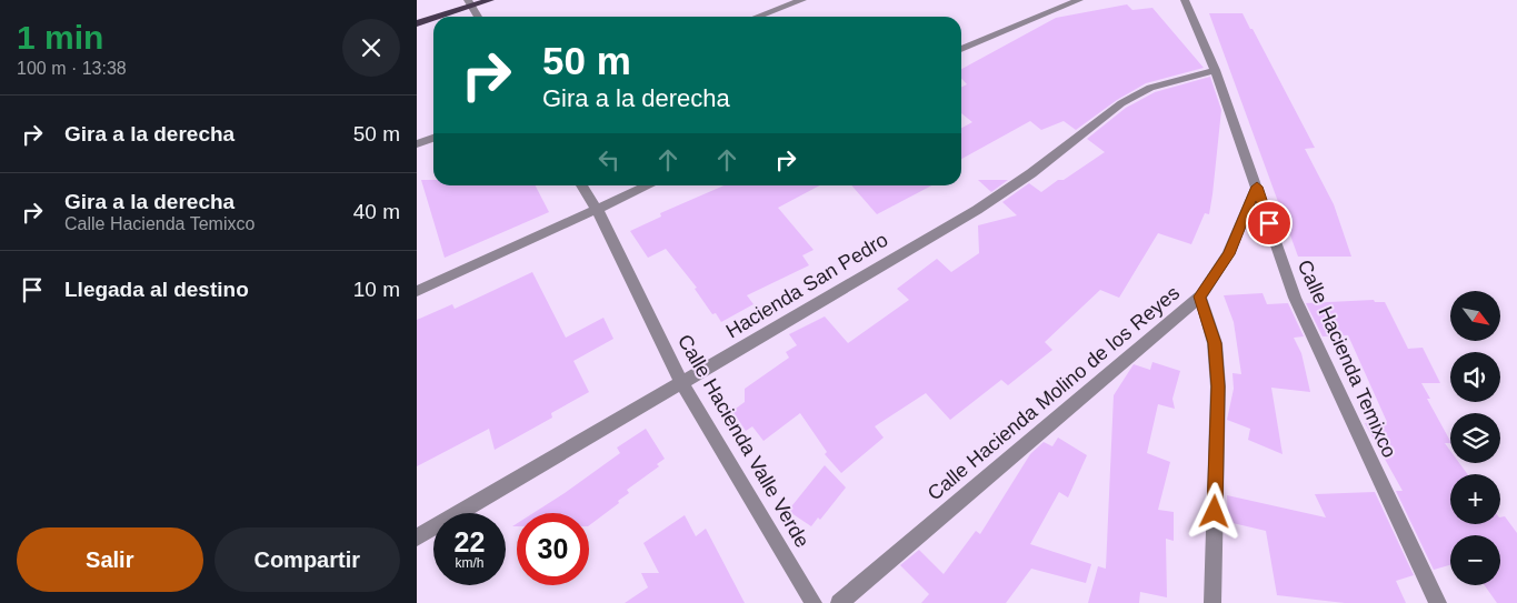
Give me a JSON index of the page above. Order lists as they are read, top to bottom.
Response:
{
  "streets": {
    "street": [
      "Hacienda San Pedro",
      "Calle Hacienda Temixco",
      "Calle Hacienda Molino de los Reyes",
      "Calle Hacienda Valle Verde"
    ]
  },
  "crossings": [
    ["Hacienda San Pedro", "Calle Hacienda Temixco"],
    ["Hacienda San Pedro", "Calle Hacienda Valle Verde"],
    ["Calle Hacienda Temixco", "Calle Hacienda Molino de los Reyes"]
  ],
  "north": "bottom right",
  "page": {
    "heading": ["1 min", "100 m · 13:38"],
    "turn": ["50 m", "Gira a la derecha"],
    "list": [
      {
        "name": "Gira a la derecha",
        "value": "50 m"
      },
      {
        "name": "Gira a la derecha",
        "note": "Calle Hacienda Temixco",
        "value": "40 m"
      },
      {
        "name": "Llegada al destino",
        "value": "10 m"
      }
    ],
    "map_buttons": ["+", "−"],
    "speed": "22 km/h",
    "limit": "30",
    "buttons": ["Salir", "Compartir"]
  }
}
